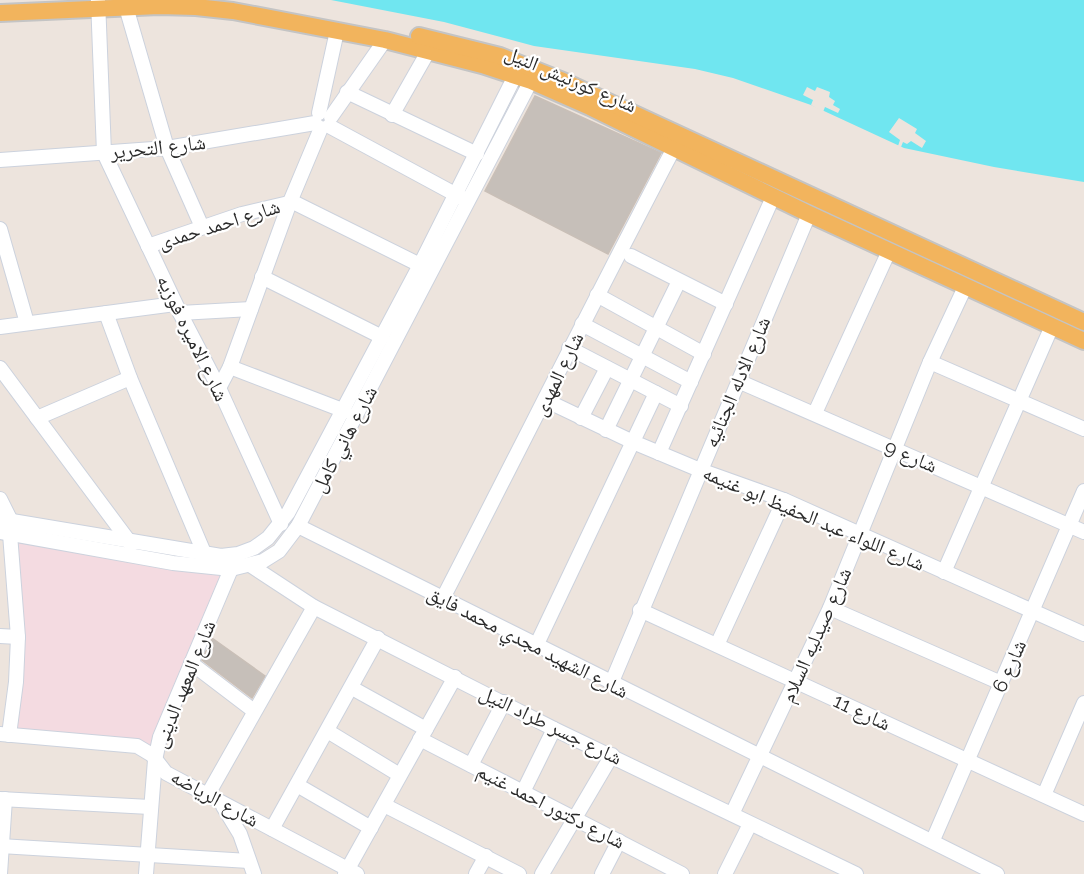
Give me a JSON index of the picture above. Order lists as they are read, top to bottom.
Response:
{
  "streets": {
    "main road": ["شارع كورنيش النيل"],
    "street": [
      "شارع التحرير",
      "شارع احمد حمدى",
      "شارع الاميره فوزيه",
      "شارع المهدى",
      "شارع الادله الجنائيه",
      "شارع هاني كامل",
      "شارع 9",
      "شارع اللواء عبد الحفيظ ابو غنيمه",
      "شارع صيدليه السلام",
      "شارع الشهيد مجدي محمد فايق",
      "شارع 6",
      "شارع المعهد الدينى",
      "شارع 11",
      "شارع جسر طراد النيل",
      "شارع الرياضه",
      "شارع دكتور احمد غنيم"
    ]
  },
  "crossings": [
    ["شارع كورنيش النيل", "شارع المهدى"],
    ["شارع كورنيش النيل", "شارع الادله الجنائيه"],
    ["شارع كورنيش النيل", "شارع هاني كامل"],
    ["شارع كورنيش النيل", "شارع صيدليه السلام"],
    ["شارع التحرير", "شارع الاميره فوزيه"],
    ["شارع احمد حمدى", "شارع الاميره فوزيه"],
    ["شارع احمد حمدى", "شارع هاني كامل"],
    ["شارع الاميره فوزيه", "شارع هاني كامل"],
    ["شارع المهدى", "شارع اللواء عبد الحفيظ ابو غنيمه"],
    ["شارع المهدى", "شارع الشهيد مجدي محمد فايق"],
    ["شارع الادله الجنائيه", "شارع 9"],
    ["شارع الادله الجنائيه", "شارع اللواء عبد الحفيظ ابو غنيمه"],
    ["شارع الادله الجنائيه", "شارع الشهيد مجدي محمد فايق"],
    ["شارع الادله الجنائيه", "شارع 11"],
    ["شارع هاني كامل", "شارع الشهيد مجدي محمد فايق"],
    ["شارع هاني كامل", "شارع المعهد الدينى"],
    ["شارع هاني كامل", "شارع جسر طراد النيل"],
    ["شارع 9", "شارع صيدليه السلام"],
    ["شارع 9", "شارع 6"],
    ["شارع اللواء عبد الحفيظ ابو غنيمه", "شارع صيدليه السلام"],
    ["شارع اللواء عبد الحفيظ ابو غنيمه", "شارع 6"],
    ["شارع صيدليه السلام", "شارع الشهيد مجدي محمد فايق"],
    ["شارع صيدليه السلام", "شارع 11"],
    ["شارع صيدليه السلام", "شارع جسر طراد النيل"],
    ["شارع الشهيد مجدي محمد فايق", "شارع 6"],
    ["شارع 6", "شارع 11"],
    ["شارع المعهد الدينى", "شارع الرياضه"]
  ]
}
